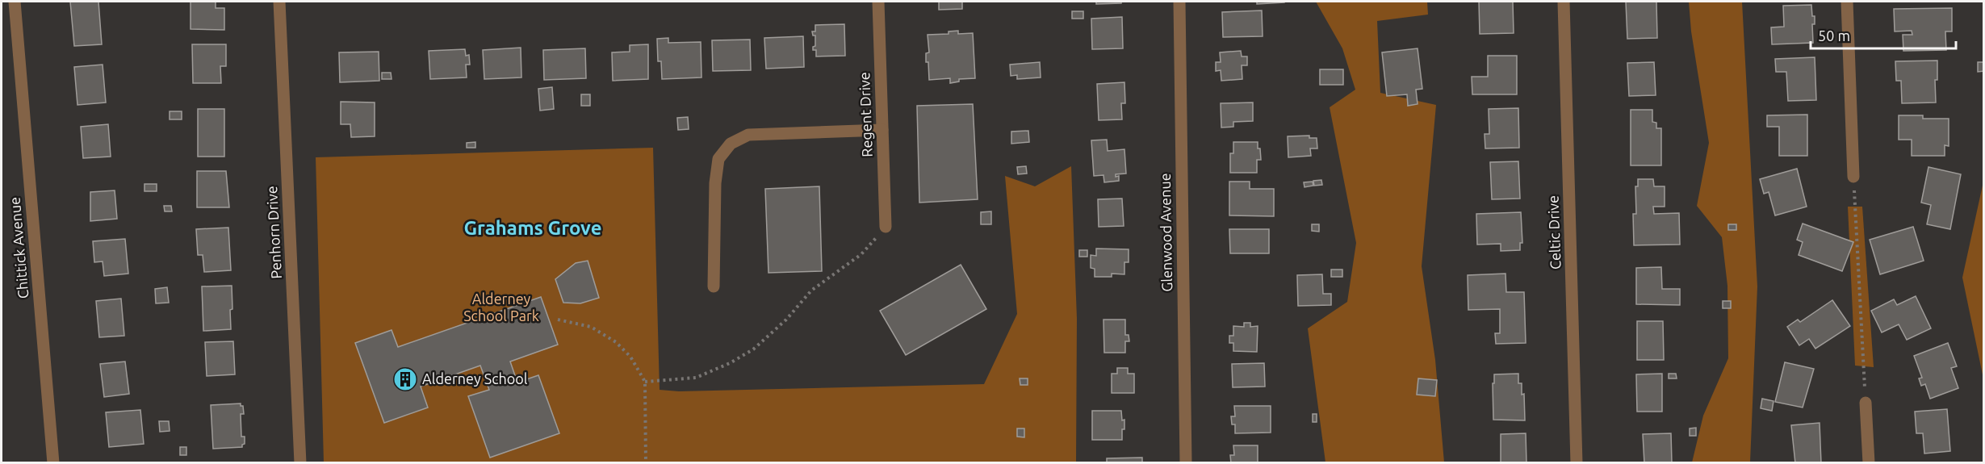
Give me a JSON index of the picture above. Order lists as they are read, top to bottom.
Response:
{
  "streets": {
    "street": [
      "Regent Drive",
      "Penhorn Drive",
      "Glenwood Avenue",
      "Celtic Drive",
      "Chittick Avenue"
    ]
  },
  "districts": ["Grahams Grove"],
  "parks": ["Alderney School Park"],
  "places": {
    "building": ["Alderney School"]
  },
  "scale_bar": "50 m"
}
